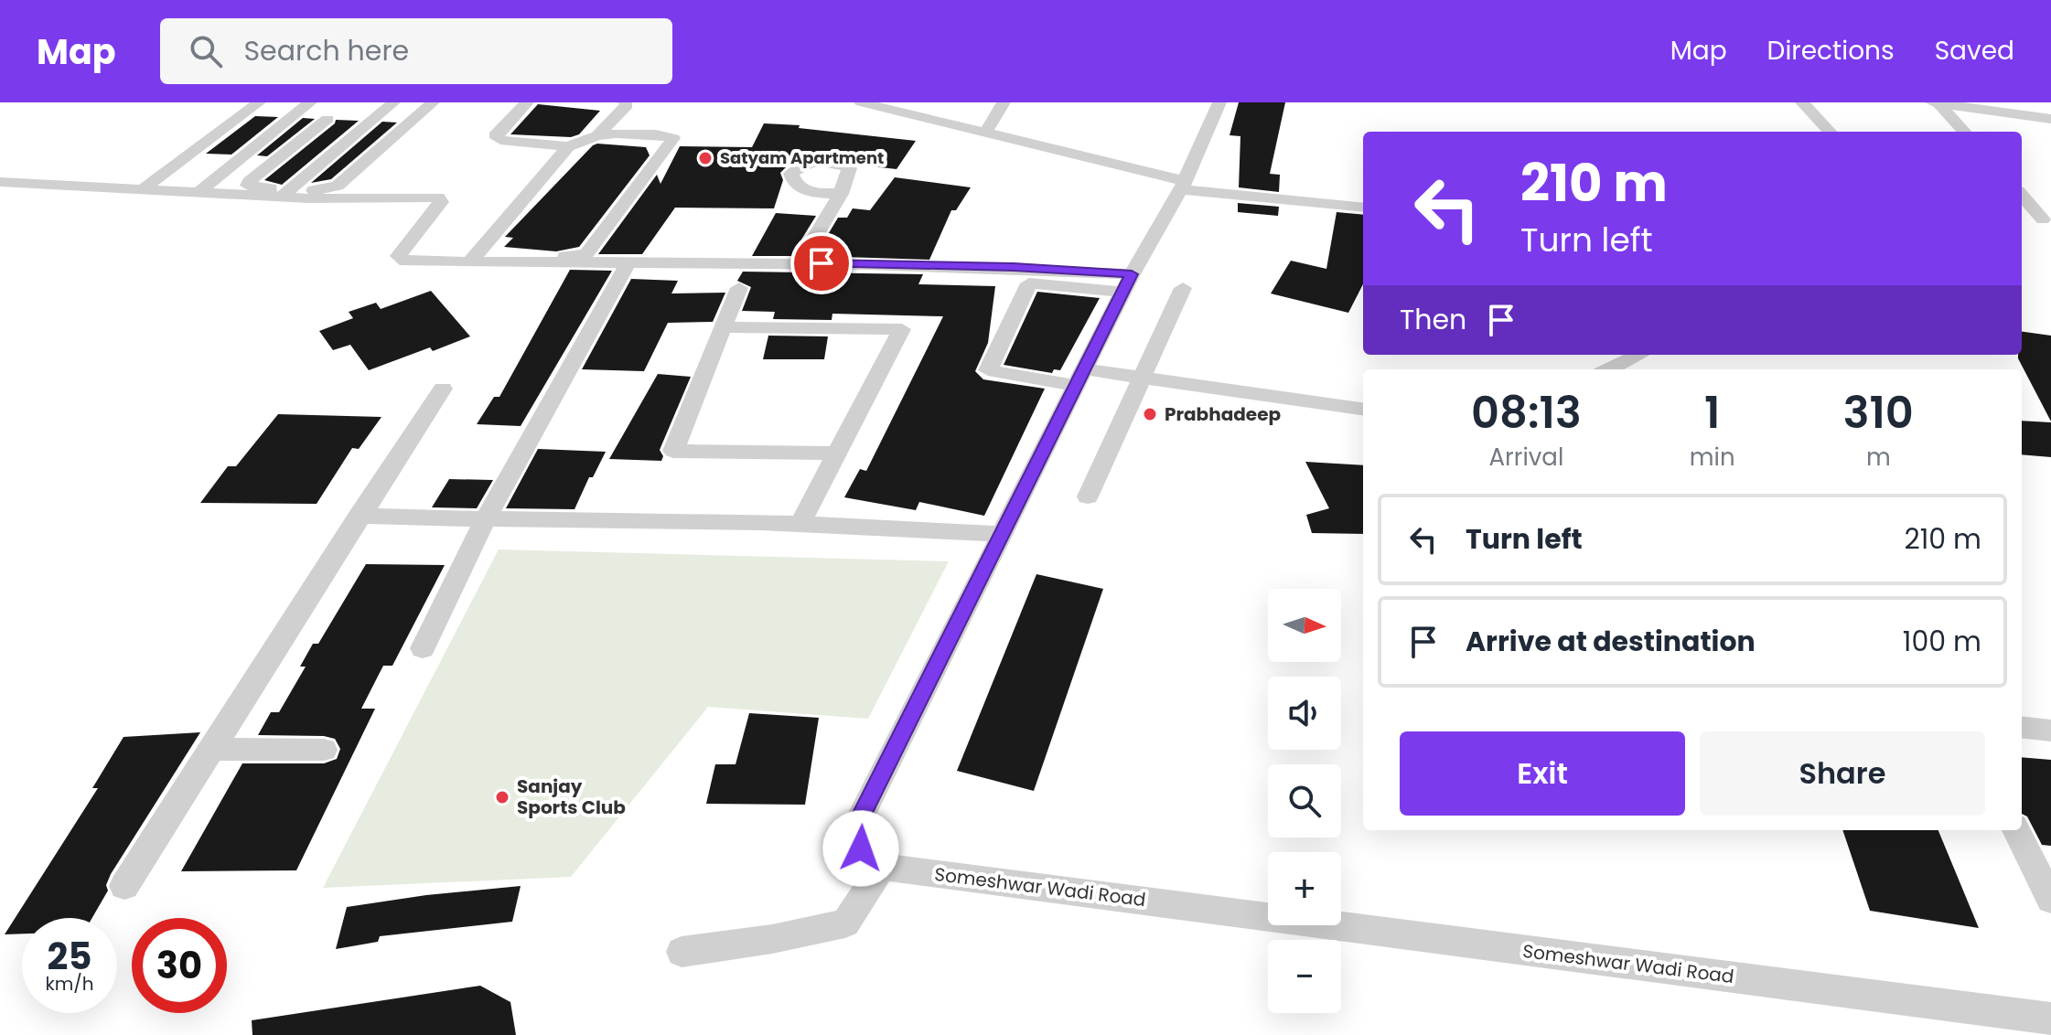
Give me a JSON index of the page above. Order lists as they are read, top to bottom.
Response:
{
  "streets": {
    "street": ["Someshwar Wadi Road"]
  },
  "places": ["Satyam Apartment", "Prabhadeep", "Sanjay Sports Club"],
  "north": "right",
  "page": {
    "header": "Map",
    "search": "Search here",
    "nav": ["Map", "Directions", "Saved"],
    "turn": ["210 m", "Turn left"],
    "then": "Then",
    "eta": [
      "08:13",
      "Arrival",
      "1",
      "min",
      "310",
      "m"
    ],
    "list": [
      {
        "name": "Turn left",
        "value": "210 m"
      },
      {
        "name": "Arrive at destination",
        "value": "100 m"
      }
    ],
    "map_buttons": ["+", "−"],
    "buttons": ["Exit", "Share"],
    "speed": "25 km/h",
    "limit": "30"
  }
}
